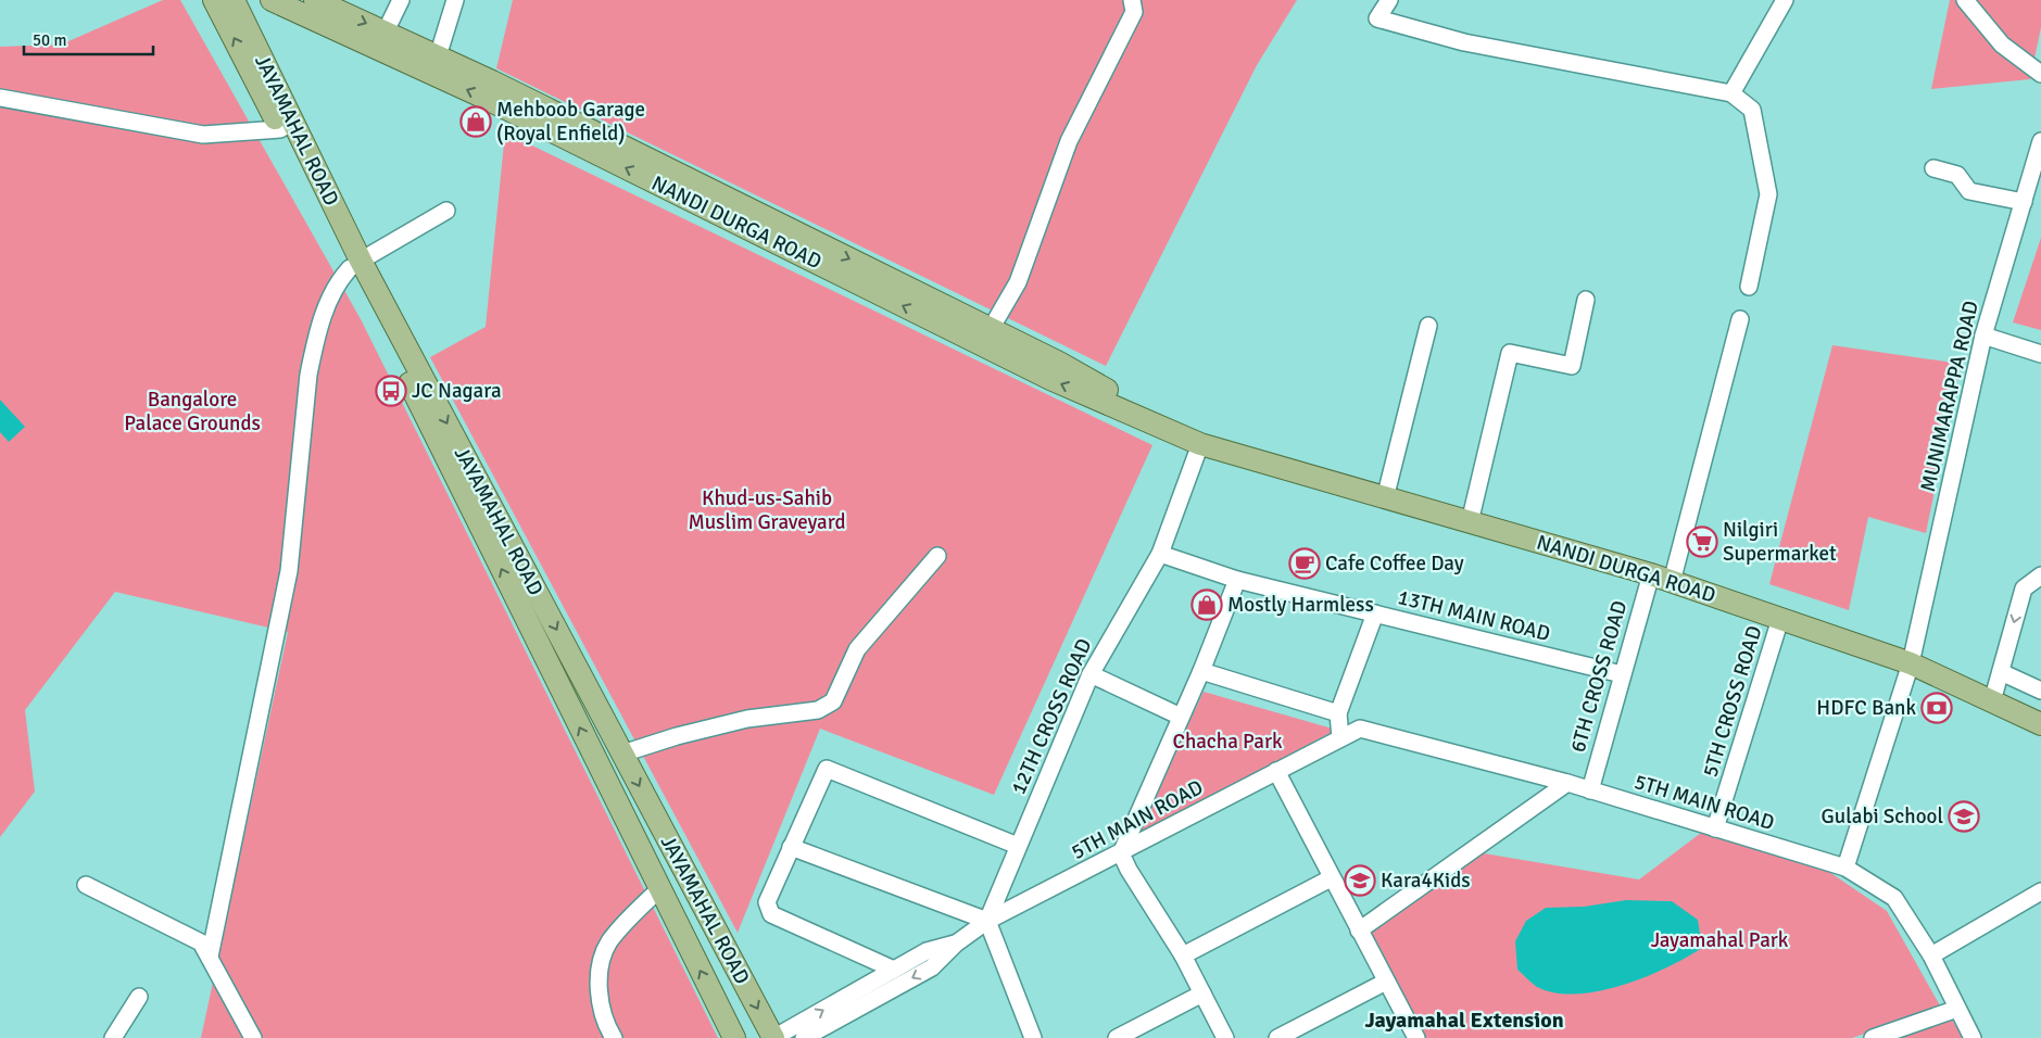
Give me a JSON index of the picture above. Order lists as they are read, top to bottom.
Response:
{
  "streets": {
    "main road": ["JAYAMAHAL ROAD", "NANDI DURGA ROAD"],
    "street": [
      "MUNIMARAPPA ROAD",
      "13TH MAIN ROAD",
      "6TH CROSS ROAD",
      "5TH CROSS ROAD",
      "12TH CROSS ROAD",
      "5TH MAIN ROAD"
    ]
  },
  "crossings": [
    ["JAYAMAHAL ROAD", "5TH MAIN ROAD"],
    ["NANDI DURGA ROAD", "MUNIMARAPPA ROAD"],
    ["NANDI DURGA ROAD", "6TH CROSS ROAD"],
    ["NANDI DURGA ROAD", "5TH CROSS ROAD"],
    ["NANDI DURGA ROAD", "12TH CROSS ROAD"],
    ["MUNIMARAPPA ROAD", "5TH MAIN ROAD"],
    ["13TH MAIN ROAD", "6TH CROSS ROAD"],
    ["13TH MAIN ROAD", "12TH CROSS ROAD"],
    ["6TH CROSS ROAD", "5TH MAIN ROAD"],
    ["5TH CROSS ROAD", "5TH MAIN ROAD"],
    ["12TH CROSS ROAD", "5TH MAIN ROAD"]
  ],
  "districts": ["Jayamahal Extension"],
  "parks": [
    "Bangalore Palace Grounds",
    "Khud-us-Sahib Muslim Graveyard",
    "Chacha Park",
    "Jayamahal Park"
  ],
  "places": {
    "shop": ["Mehboob Garage (Royal Enfield)", "Mostly Harmless"],
    "bus stop": ["JC Nagara"],
    "supermarket": ["Nilgiri Supermarket"],
    "cafe": ["Cafe Coffee Day"],
    "bank": ["HDFC Bank"],
    "school or university": ["Gulabi School", "Kara4Kids"]
  },
  "scale_bar": "50 m"
}
